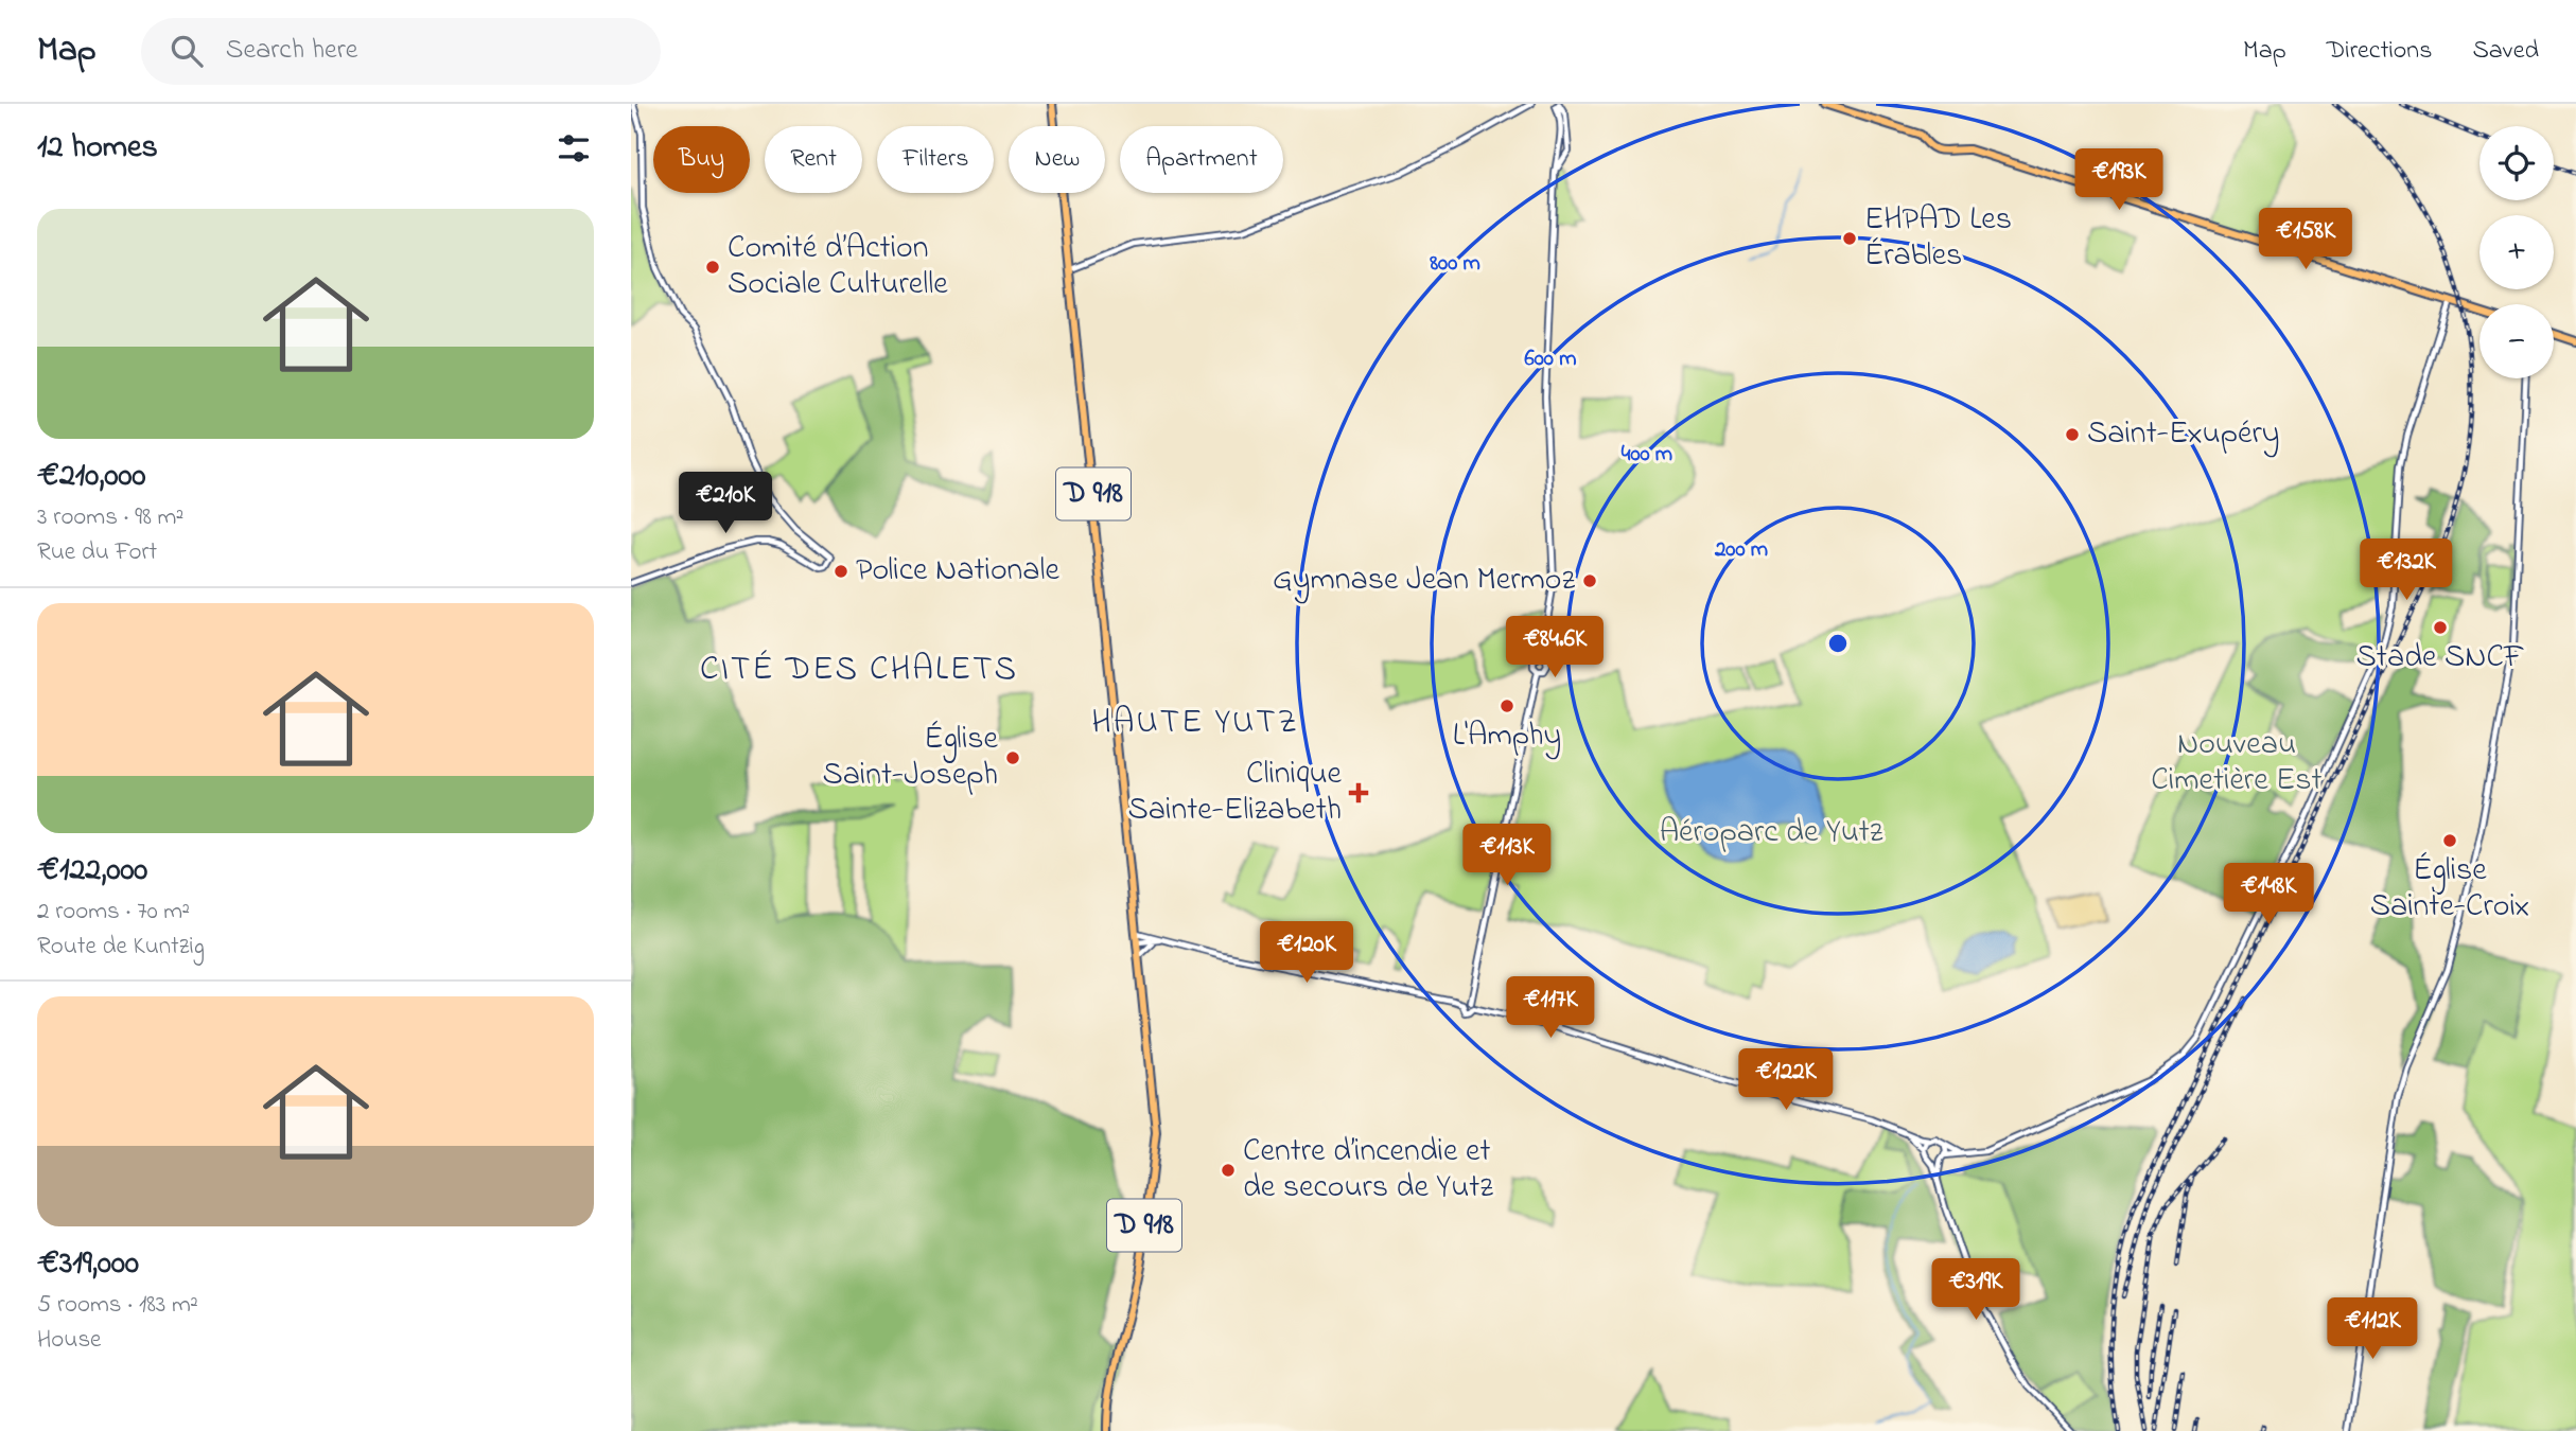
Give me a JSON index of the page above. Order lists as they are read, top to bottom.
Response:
{
  "streets": {
    "main road": ["D 918"]
  },
  "districts": ["CITÉ DES CHALETS", "HAUTE YUTZ"],
  "parks": ["Nouveau Cimetière Est", "Aéroparc de Yutz"],
  "places": {
    "other": [
      "EHPAD Les Érables",
      "Comité d’Action Sociale Culturelle",
      "Saint-Exupéry",
      "Police Nationale",
      "Gymnase Jean Mermoz",
      "Stade SNCF",
      "L'Amphy",
      "Église Saint-Joseph",
      "Église Sainte-Croix",
      "Centre d’incendie et de secours de Yutz"
    ],
    "health": ["Clinique Sainte-Elizabeth"]
  },
  "page": {
    "header": "Map",
    "search": "Search here",
    "nav": ["Map", "Directions", "Saved"],
    "heading": "12 homes",
    "map_buttons": ["+", "−"],
    "chip": [
      "Buy",
      "Rent",
      "Filters",
      "New",
      "Apartment"
    ],
    "price": [
      "€193K",
      "€158K",
      "€210K",
      "€132K",
      "€84.6K",
      "€113K",
      "€148K",
      "€120K",
      "€117K",
      "€122K",
      "€319K",
      "€112K"
    ],
    "list": [
      {
        "name": "€210,000",
        "note": "3 rooms · 98 m² · Rue du Fort"
      },
      {
        "name": "€122,000",
        "note": "2 rooms · 70 m² · Route de Kuntzig"
      },
      {
        "name": "€319,000",
        "note": "5 rooms · 183 m² · House"
      }
    ]
  },
  "rings": [
    "800 m",
    "600 m",
    "400 m",
    "200 m"
  ]
}
